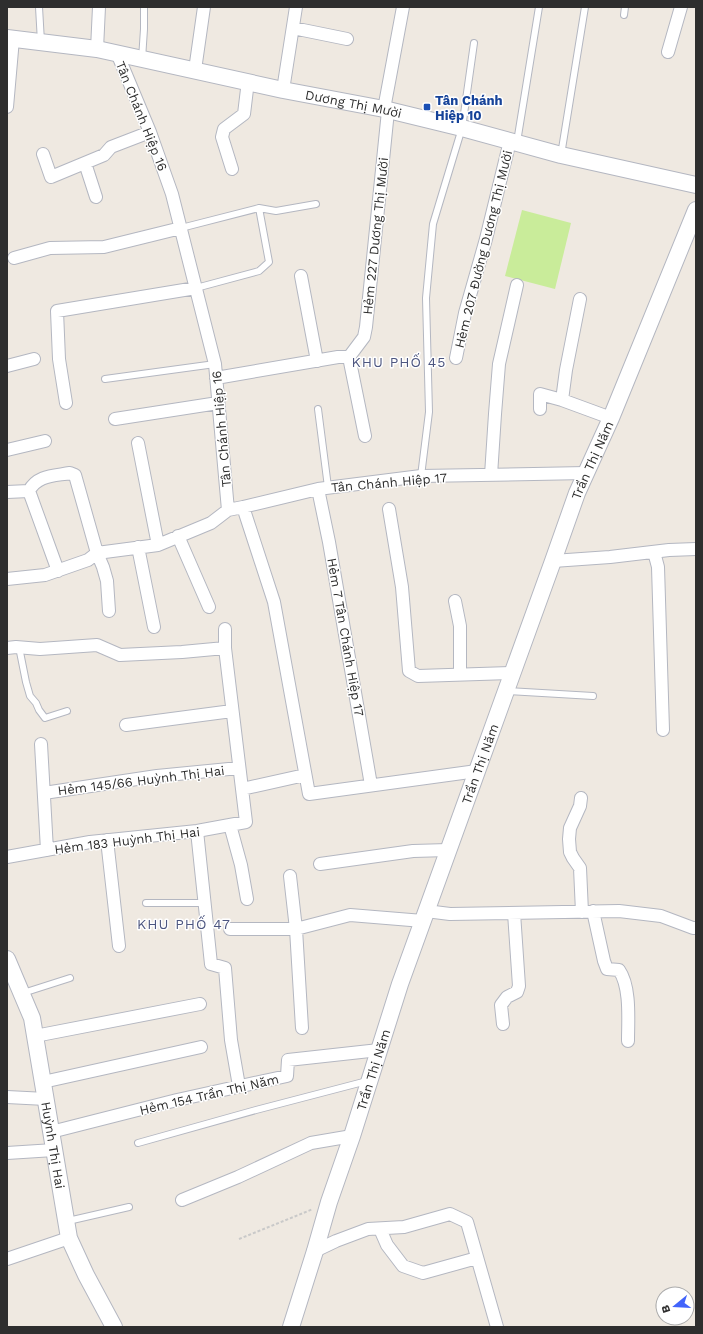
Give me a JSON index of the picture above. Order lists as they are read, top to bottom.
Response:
{
  "streets": {
    "street": [
      "Dương Thị Mười",
      "Tân Chánh Hiệp 16",
      "Hẻm 227 Dương Thị Mười",
      "Hẻm 207 Đường Dương Thị Mười",
      "Trần Thị Năm",
      "Tân Chánh Hiệp 17",
      "Hẻm 7 Tân Chánh Hiệp 17",
      "Hẻm 145/66 Huỳnh Thị Hai",
      "Hẻm 183 Huỳnh Thị Hai",
      "Hẻm 154 Trần Thị Năm",
      "Huỳnh Thị Hai"
    ]
  },
  "crossings": [
    ["Dương Thị Mười", "Tân Chánh Hiệp 16"],
    ["Dương Thị Mười", "Hẻm 227 Dương Thị Mười"],
    ["Dương Thị Mười", "Hẻm 207 Đường Dương Thị Mười"],
    ["Trần Thị Năm", "Tân Chánh Hiệp 17"],
    ["Trần Thị Năm", "Hẻm 154 Trần Thị Năm"],
    ["Tân Chánh Hiệp 17", "Hẻm 7 Tân Chánh Hiệp 17"],
    ["Hẻm 154 Trần Thị Năm", "Huỳnh Thị Hai"]
  ],
  "districts": ["KHU PHỐ 45", "KHU PHỐ 47"],
  "places": {
    "transit": ["Tân Chánh Hiệp 10"]
  },
  "north": "left"
}
